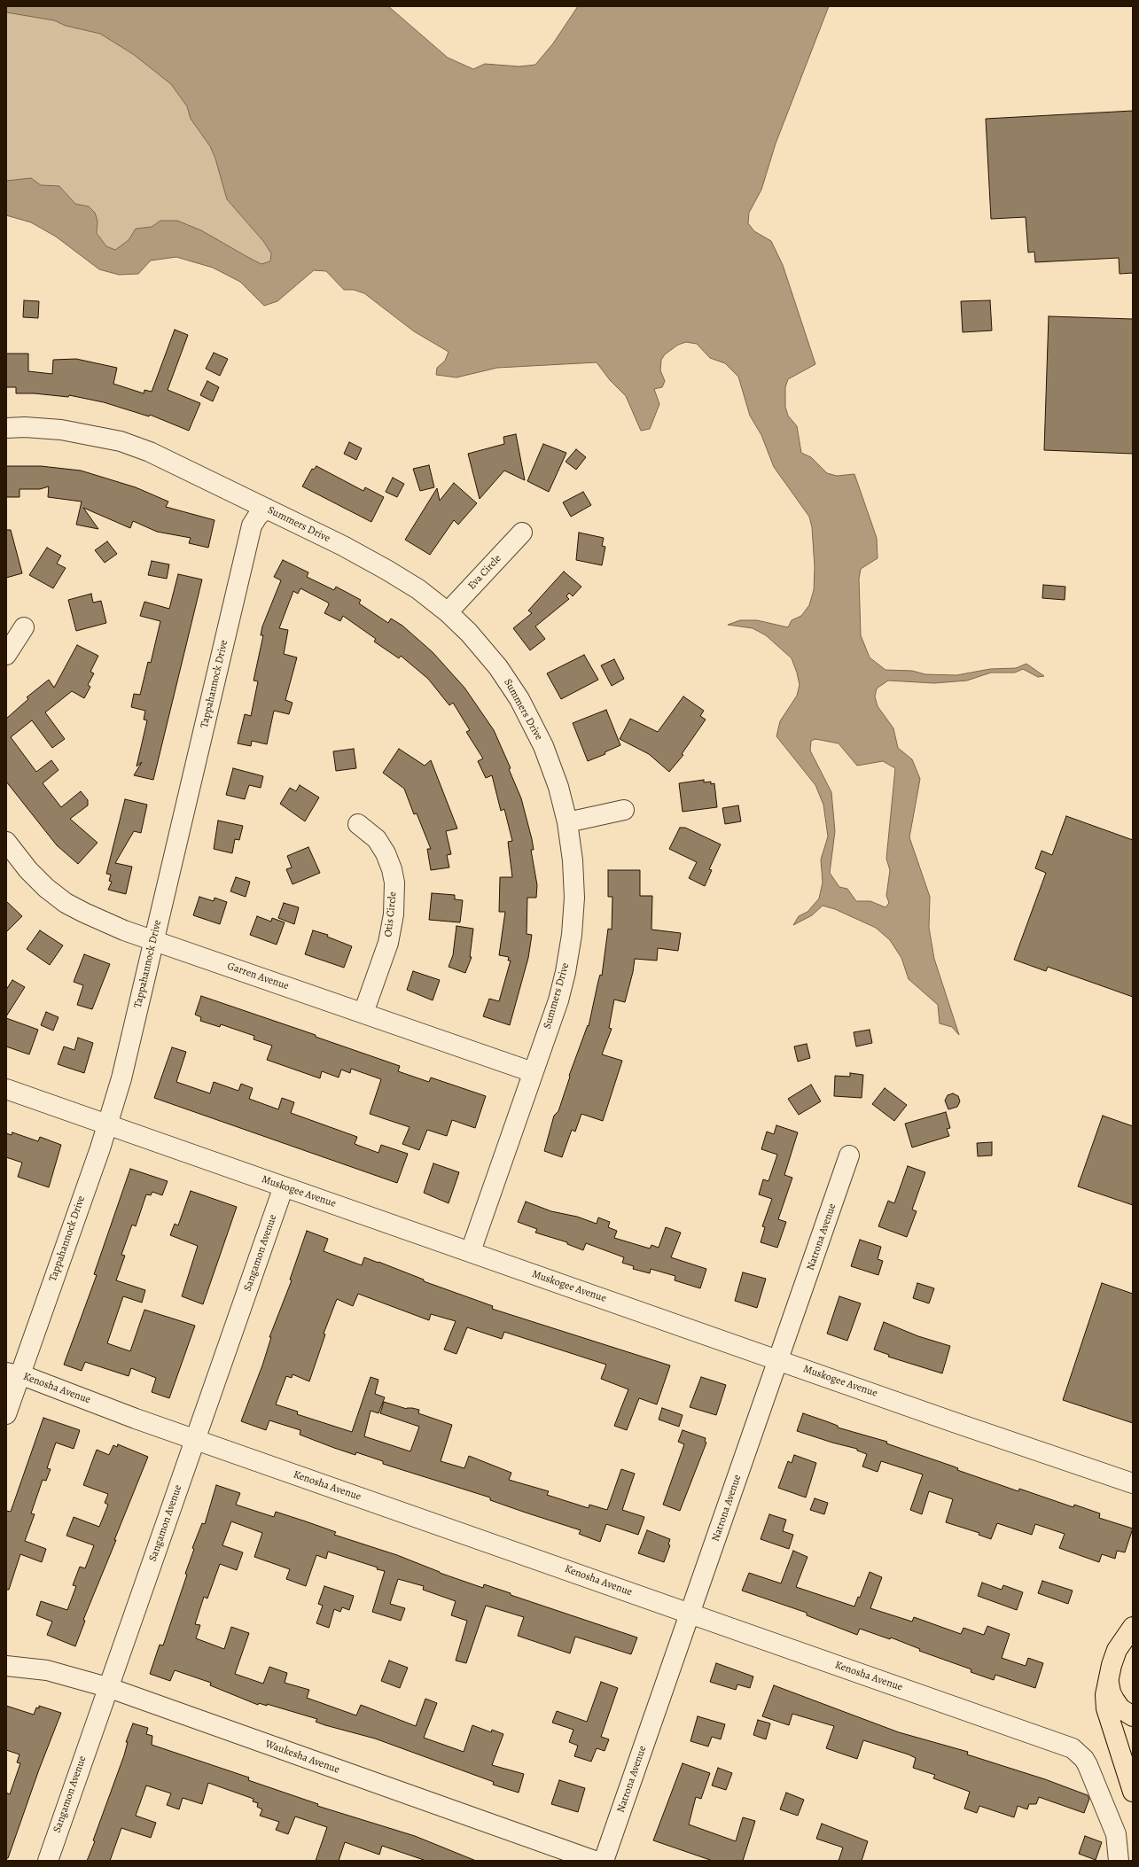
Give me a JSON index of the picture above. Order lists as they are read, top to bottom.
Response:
{
  "streets": {
    "street": [
      "Summers Drive",
      "Eva Circle",
      "Tappahannock Drive",
      "Otis Circle",
      "Garren Avenue",
      "Muskogee Avenue",
      "Natrona Avenue",
      "Sangamon Avenue",
      "Kenosha Avenue",
      "Waukesha Avenue"
    ]
  },
  "crossings": [
    ["Summers Drive", "Eva Circle"],
    ["Summers Drive", "Tappahannock Drive"],
    ["Summers Drive", "Garren Avenue"],
    ["Summers Drive", "Muskogee Avenue"],
    ["Tappahannock Drive", "Garren Avenue"],
    ["Tappahannock Drive", "Muskogee Avenue"],
    ["Tappahannock Drive", "Kenosha Avenue"],
    ["Otis Circle", "Garren Avenue"],
    ["Muskogee Avenue", "Natrona Avenue"],
    ["Muskogee Avenue", "Sangamon Avenue"],
    ["Natrona Avenue", "Kenosha Avenue"],
    ["Sangamon Avenue", "Kenosha Avenue"],
    ["Sangamon Avenue", "Waukesha Avenue"]
  ]
}
